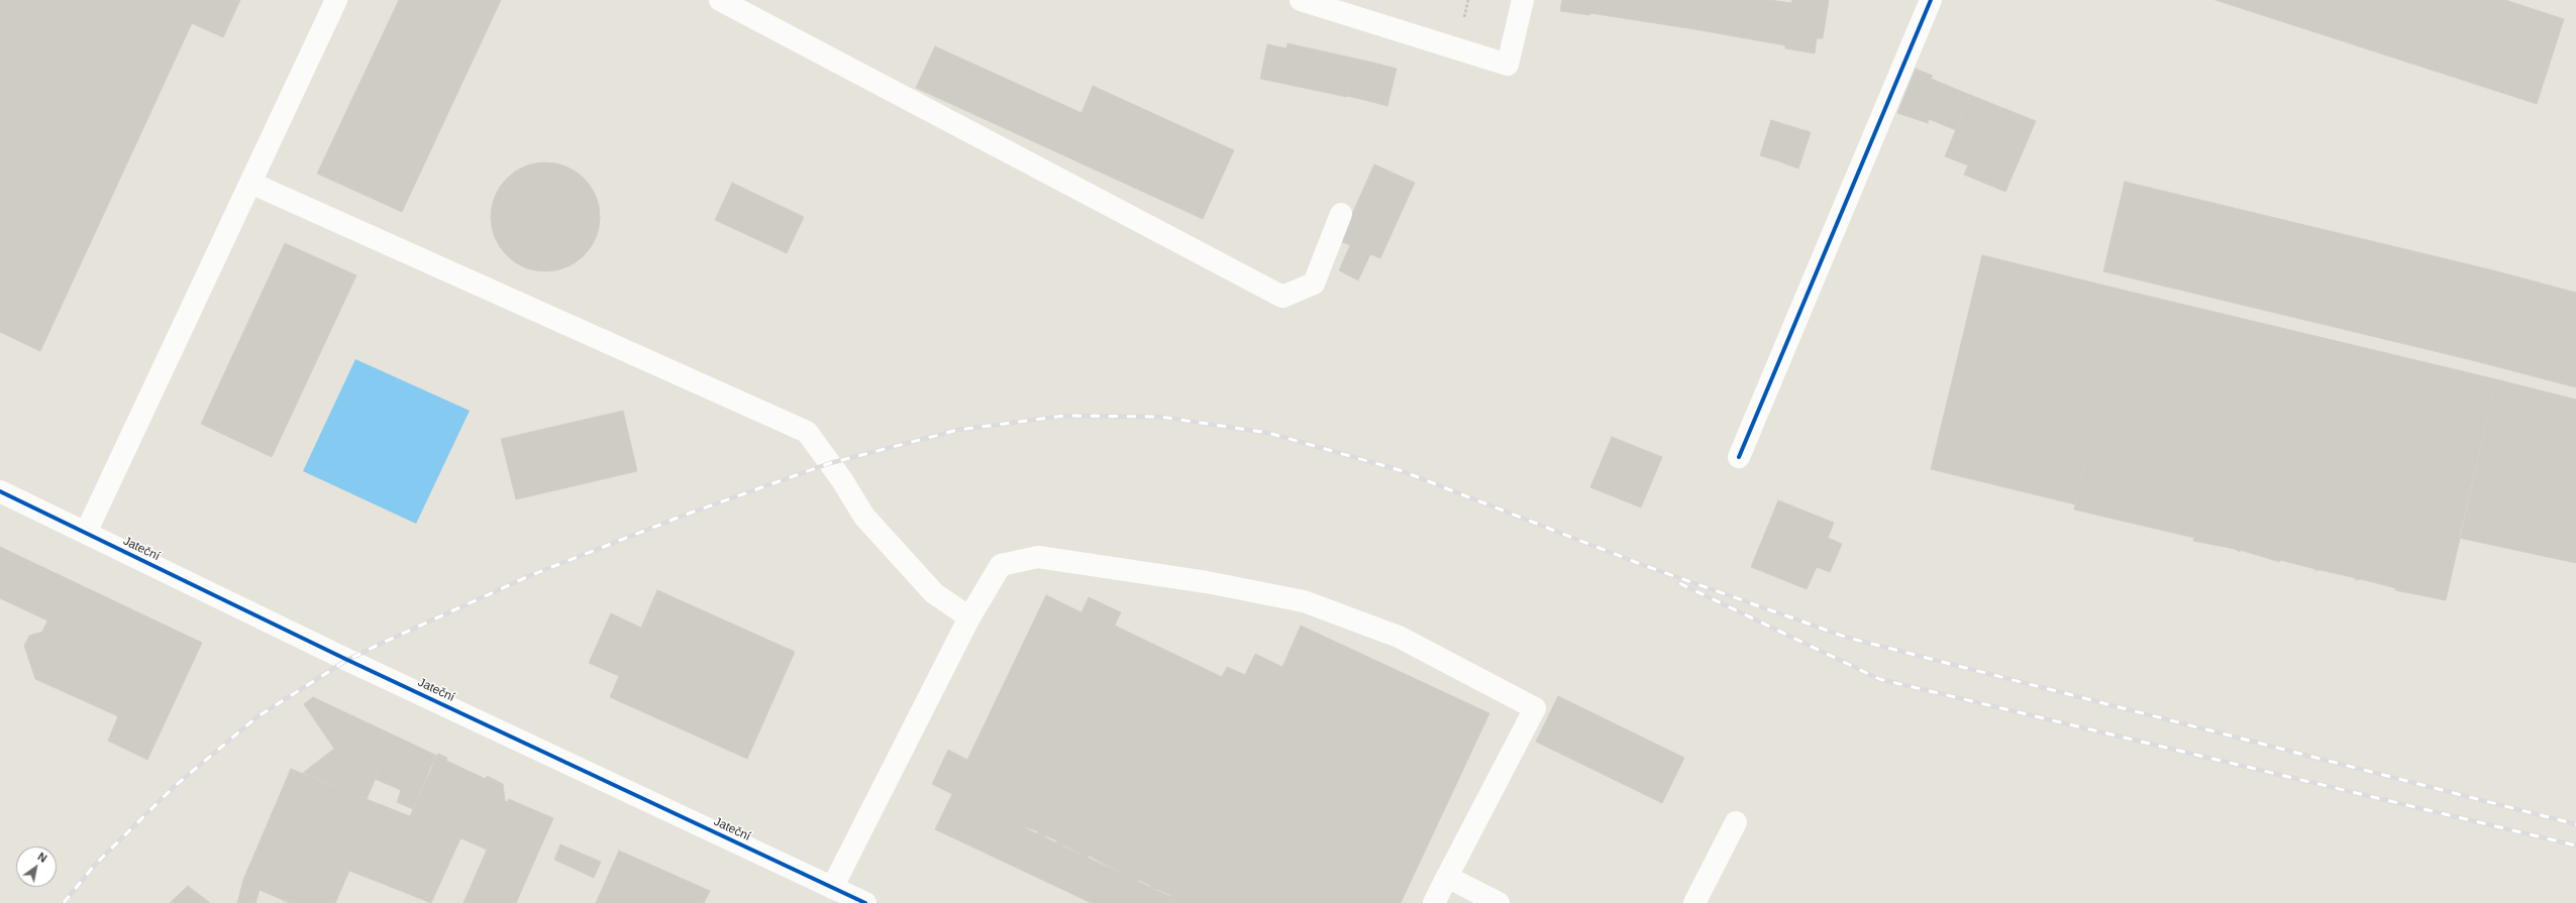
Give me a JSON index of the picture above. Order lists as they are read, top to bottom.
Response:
{
  "streets": {
    "street": ["Jateční"]
  },
  "north": "top right"
}
